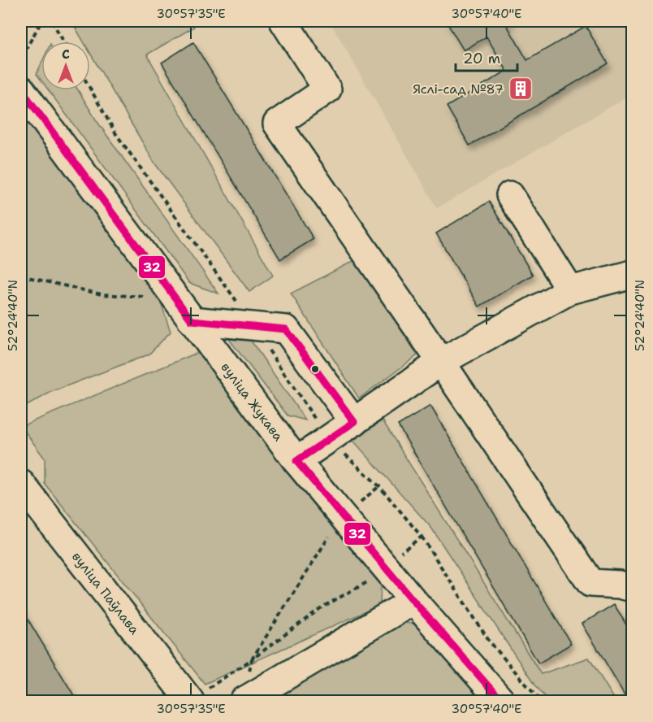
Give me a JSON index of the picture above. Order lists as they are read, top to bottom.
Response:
{
  "streets": {
    "street": ["вуліца Жукава", "вуліца Паўлава"]
  },
  "places": {
    "building": ["Яслі-сад №87"]
  },
  "lines": ["transit line 32"],
  "scale_bar": "20 m",
  "north": "top",
  "coordinates": ["30°57'35\"E", "30°57'40\"E", "52°24'40\"N"]
}
